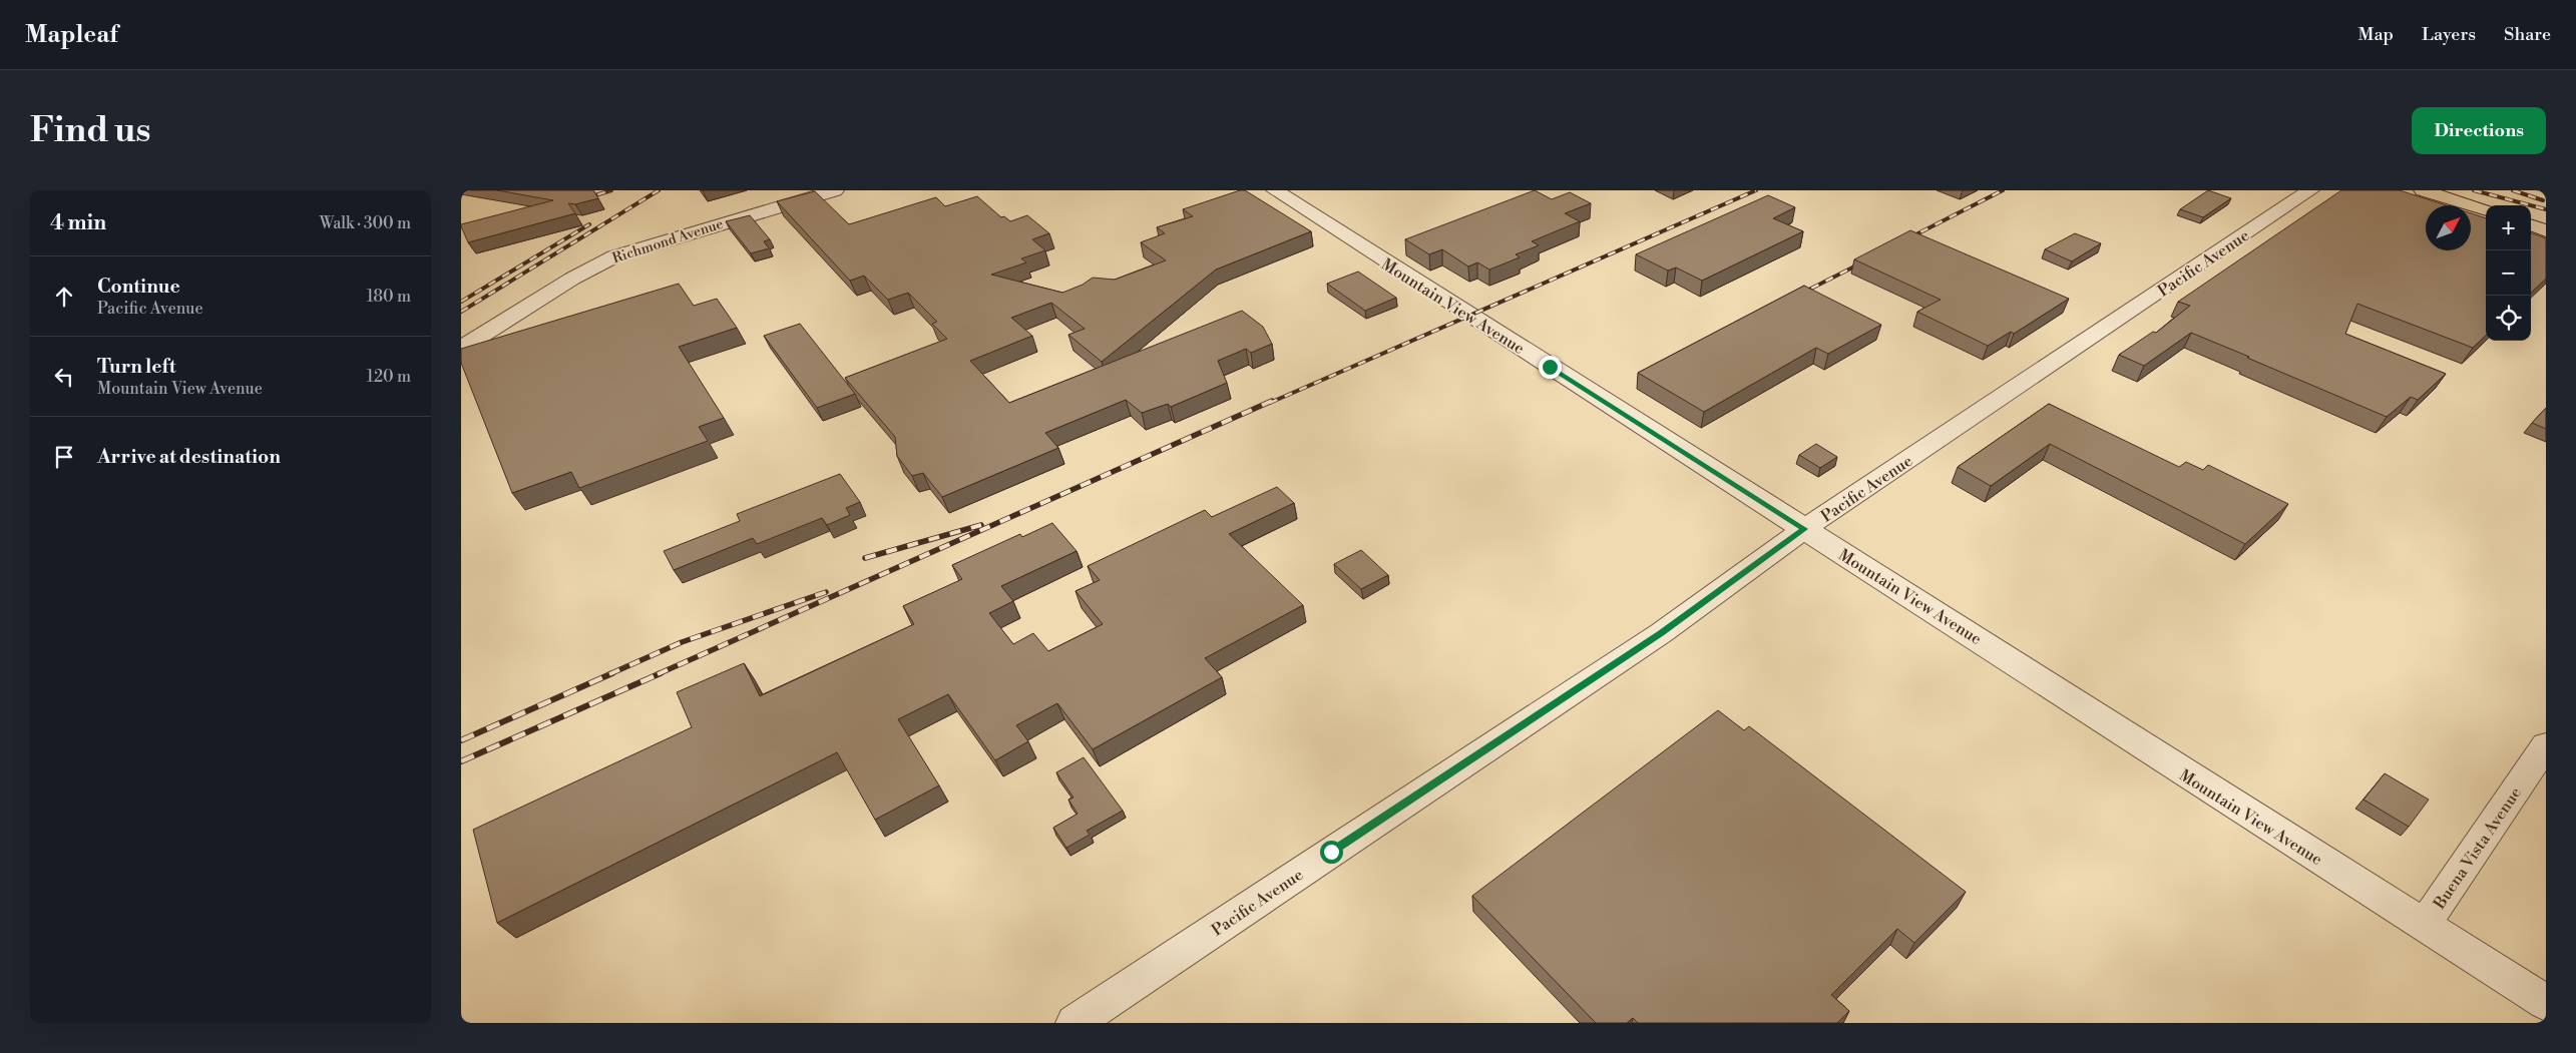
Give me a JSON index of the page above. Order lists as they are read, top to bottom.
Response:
{
  "streets": {
    "street": [
      "Richmond Avenue",
      "Pacific Avenue",
      "Mountain View Avenue",
      "Buena Vista Avenue"
    ]
  },
  "crossings": [
    ["Pacific Avenue", "Mountain View Avenue"],
    ["Mountain View Avenue", "Buena Vista Avenue"]
  ],
  "north": "top right",
  "page": {
    "header": "Mapleaf",
    "nav": ["Map", "Layers", "Share"],
    "buttons": "Directions",
    "title": "Find us",
    "heading": ["4 min", "Walk · 300 m"],
    "map_buttons": ["+", "−"],
    "list": [
      ["Continue", "Pacific Avenue", "180 m"],
      ["Turn left", "Mountain View Avenue", "120 m"],
      "Arrive at destination"
    ]
  }
}
